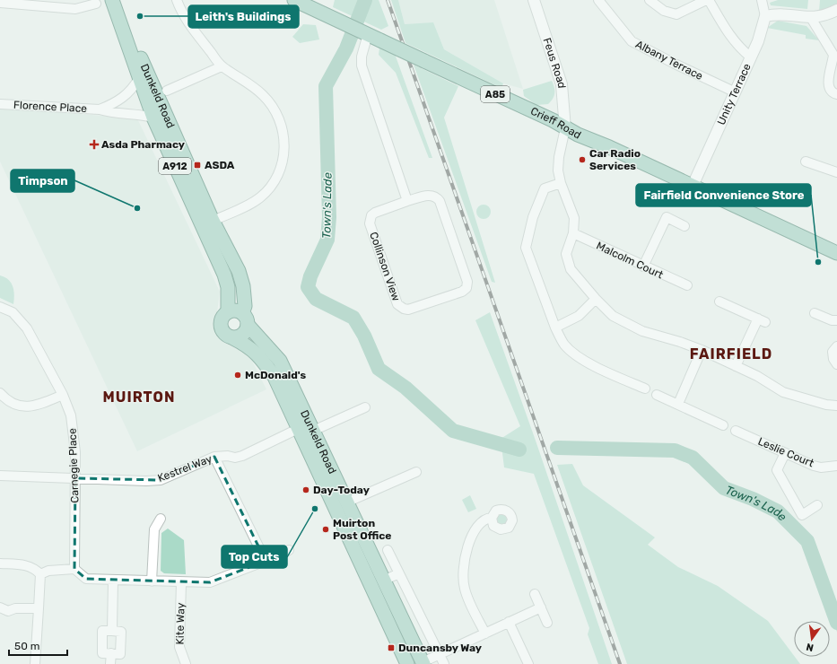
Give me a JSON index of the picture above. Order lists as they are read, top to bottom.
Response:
{
  "streets": {
    "main road": [
      "A85",
      "Dunkeld Road",
      "Crieff Road",
      "A912"
    ],
    "street": [
      "Albany Terrace",
      "Feus Road",
      "Unity Terrace",
      "Florence Place",
      "Malcolm Court",
      "Collinson View",
      "Leslie Court",
      "Carnegie Place",
      "Kestrel Way",
      "Kite Way"
    ]
  },
  "crossings": [
    ["Albany Terrace", "Unity Terrace"],
    ["Feus Road", "Crieff Road"],
    ["Unity Terrace", "Crieff Road"],
    ["Dunkeld Road", "Florence Place"],
    ["Dunkeld Road", "A912"],
    ["Dunkeld Road", "Kestrel Way"],
    ["Carnegie Place", "Kestrel Way"]
  ],
  "districts": ["FAIRFIELD", "MUIRTON"],
  "water": ["Town's Lade"],
  "places": {
    "other": [
      "Leith's Buildings",
      "Car Radio Services",
      "Timpson",
      "Fairfield Convenience Store",
      "McDonald's",
      "Day-Today",
      "Top Cuts",
      "Muirton Post Office"
    ],
    "health": ["Asda Pharmacy"],
    "transit": ["ASDA", "Duncansby Way"]
  },
  "scale_bar": "50 m",
  "north": "bottom"
}
